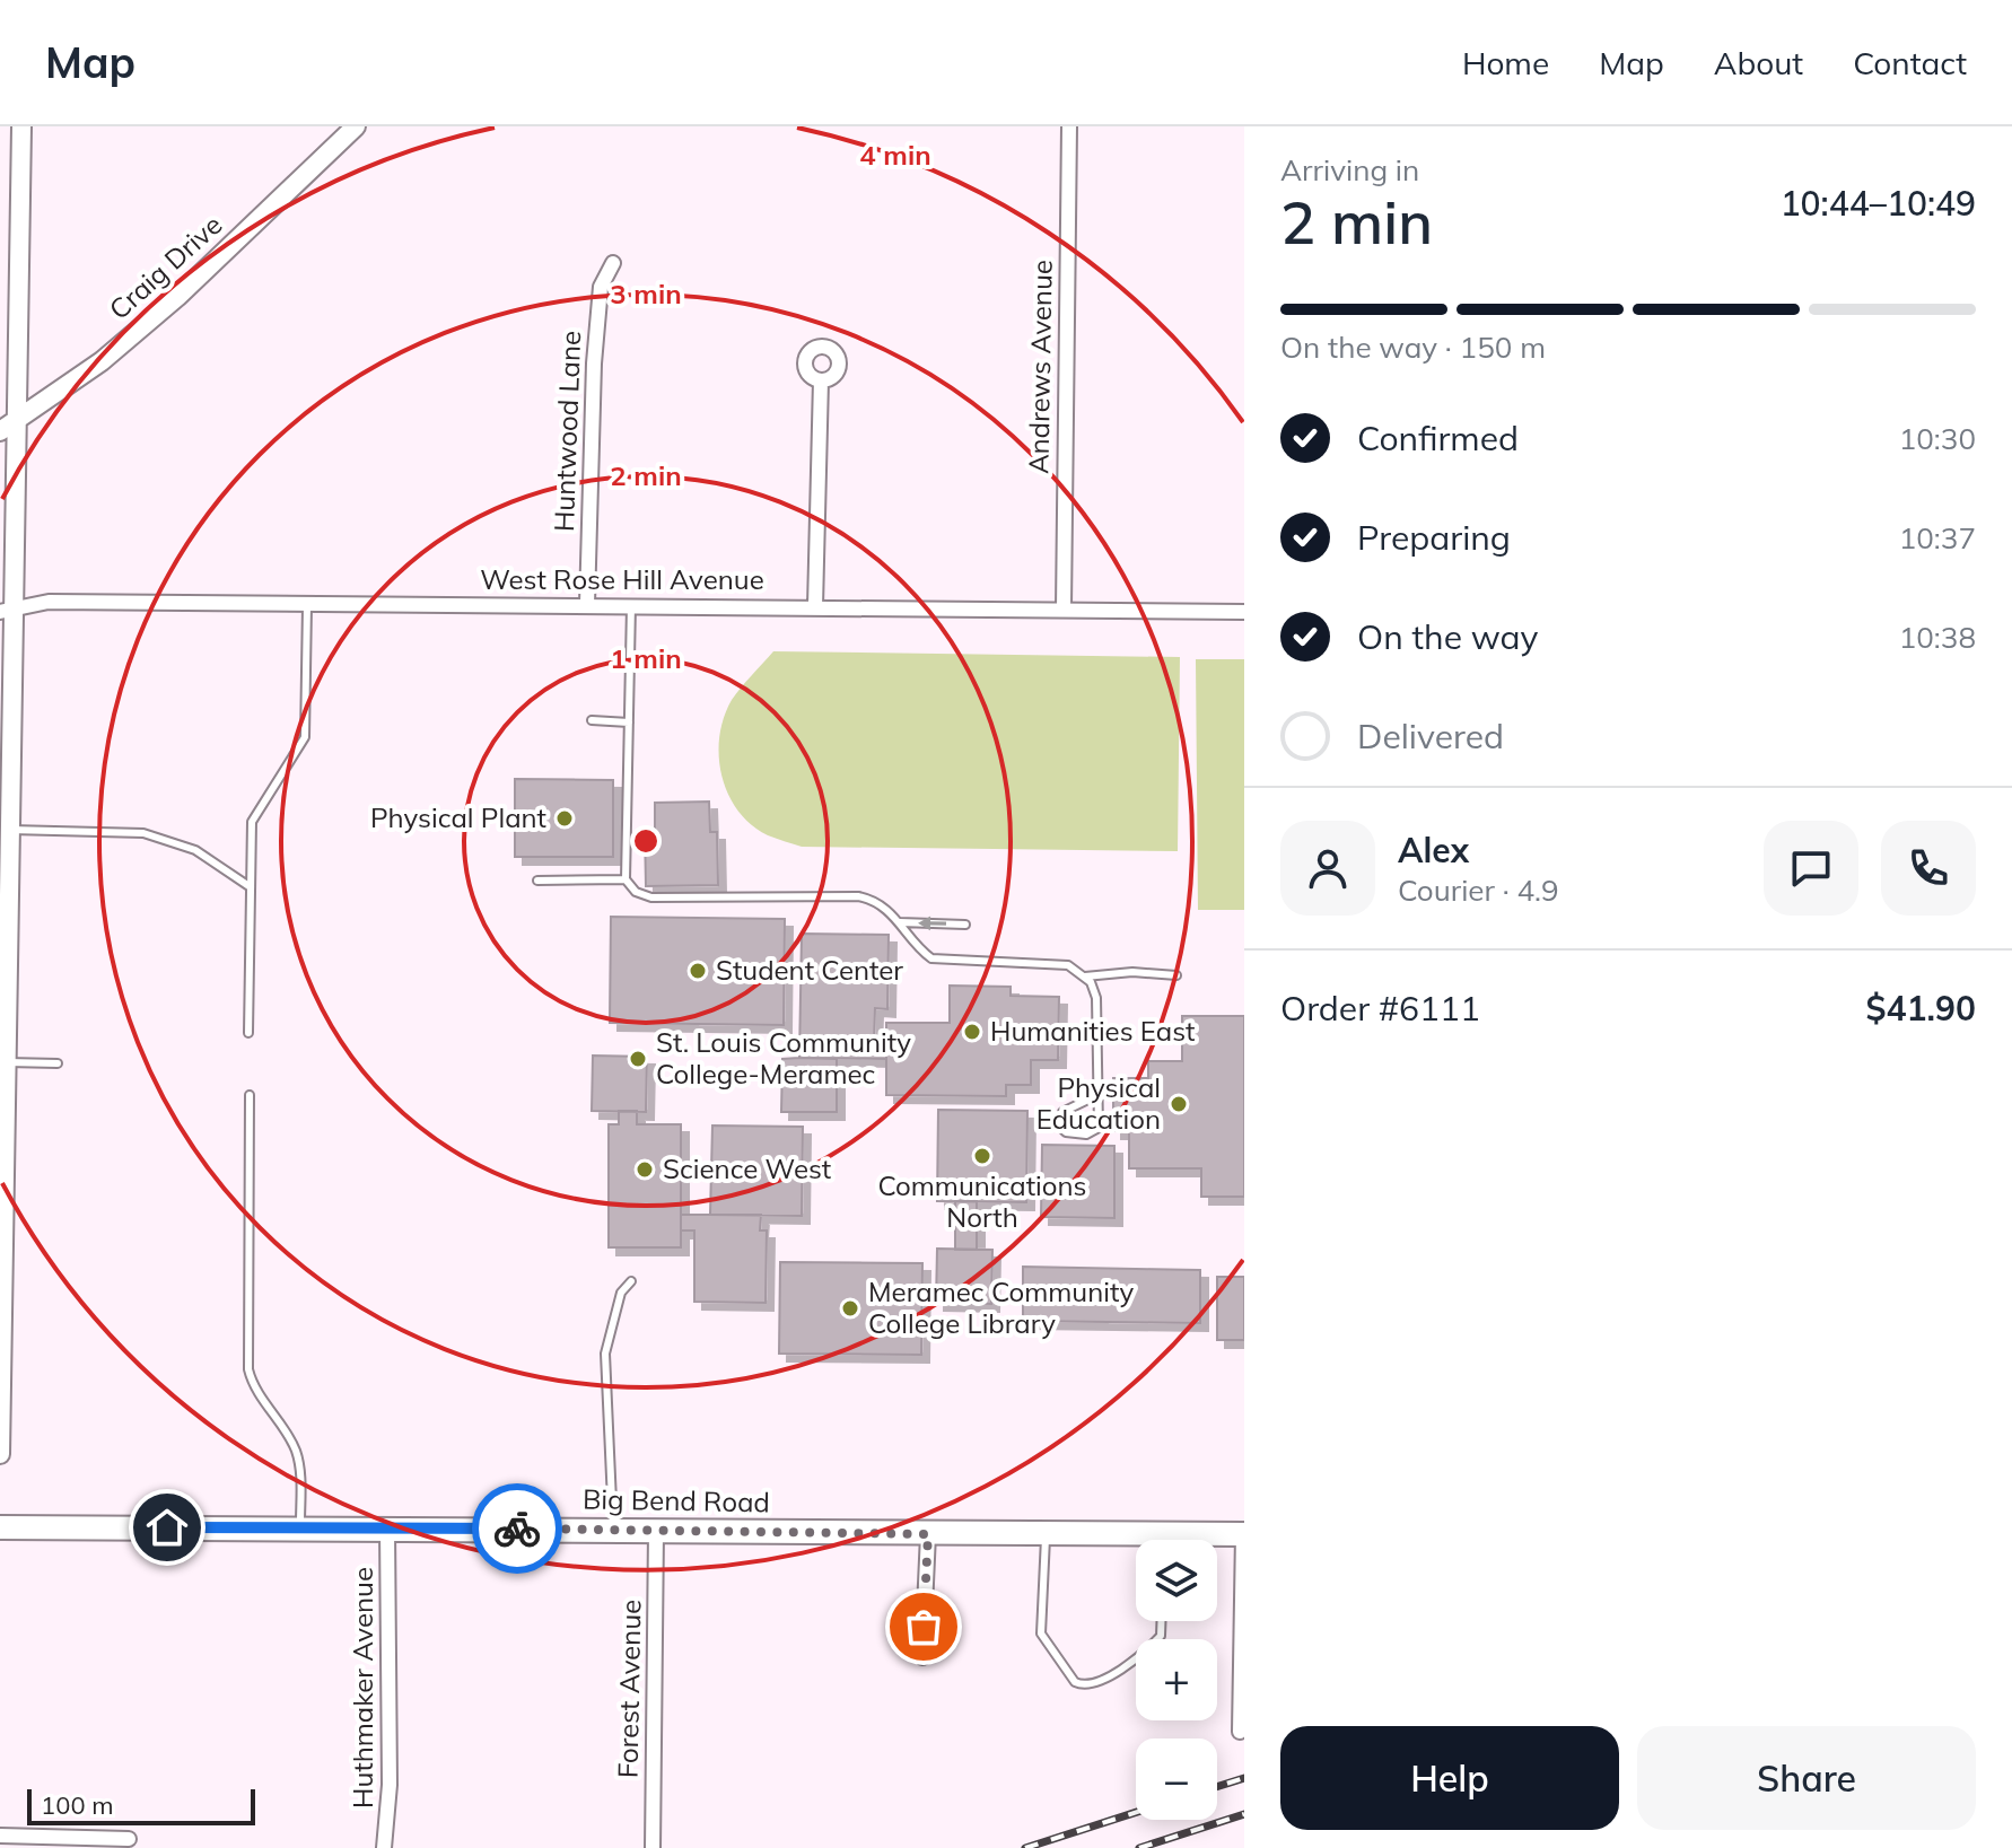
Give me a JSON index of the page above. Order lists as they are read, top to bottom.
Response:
{
  "streets": {
    "main road": ["Big Bend Road"],
    "street": [
      "Craig Drive",
      "Andrews Avenue",
      "Huntwood Lane",
      "West Rose Hill Avenue",
      "Huthmaker Avenue",
      "Forest Avenue"
    ]
  },
  "crossings": [
    ["Andrews Avenue", "West Rose Hill Avenue"],
    ["Huntwood Lane", "West Rose Hill Avenue"],
    ["Big Bend Road", "Huthmaker Avenue"],
    ["Big Bend Road", "Forest Avenue"]
  ],
  "places": [
    "Physical Plant",
    "Student Center",
    "Humanities East",
    "St. Louis Community College-Meramec",
    "Physical Education",
    "Communications North",
    "Science West",
    "Meramec Community College Library"
  ],
  "scale_bar": "100 m",
  "page": {
    "header": "Map",
    "nav": [
      "Home",
      "Map",
      "About",
      "Contact"
    ],
    "heading": ["2 min", "Arriving in", "10:44–10:49"],
    "panel": [
      "Alex",
      "Courier · 4.9",
      "Order #6111",
      "$41.90"
    ],
    "bar": "On the way · 150 m",
    "list": [
      ["Confirmed", "10:30"],
      ["Preparing", "10:37"],
      ["On the way", "10:38"],
      "Delivered"
    ],
    "map_buttons": ["+", "−"],
    "buttons": ["Help", "Share"],
    "scale": "100 m"
  },
  "rings": [
    "4 min",
    "3 min",
    "2 min",
    "1 min"
  ]
}
